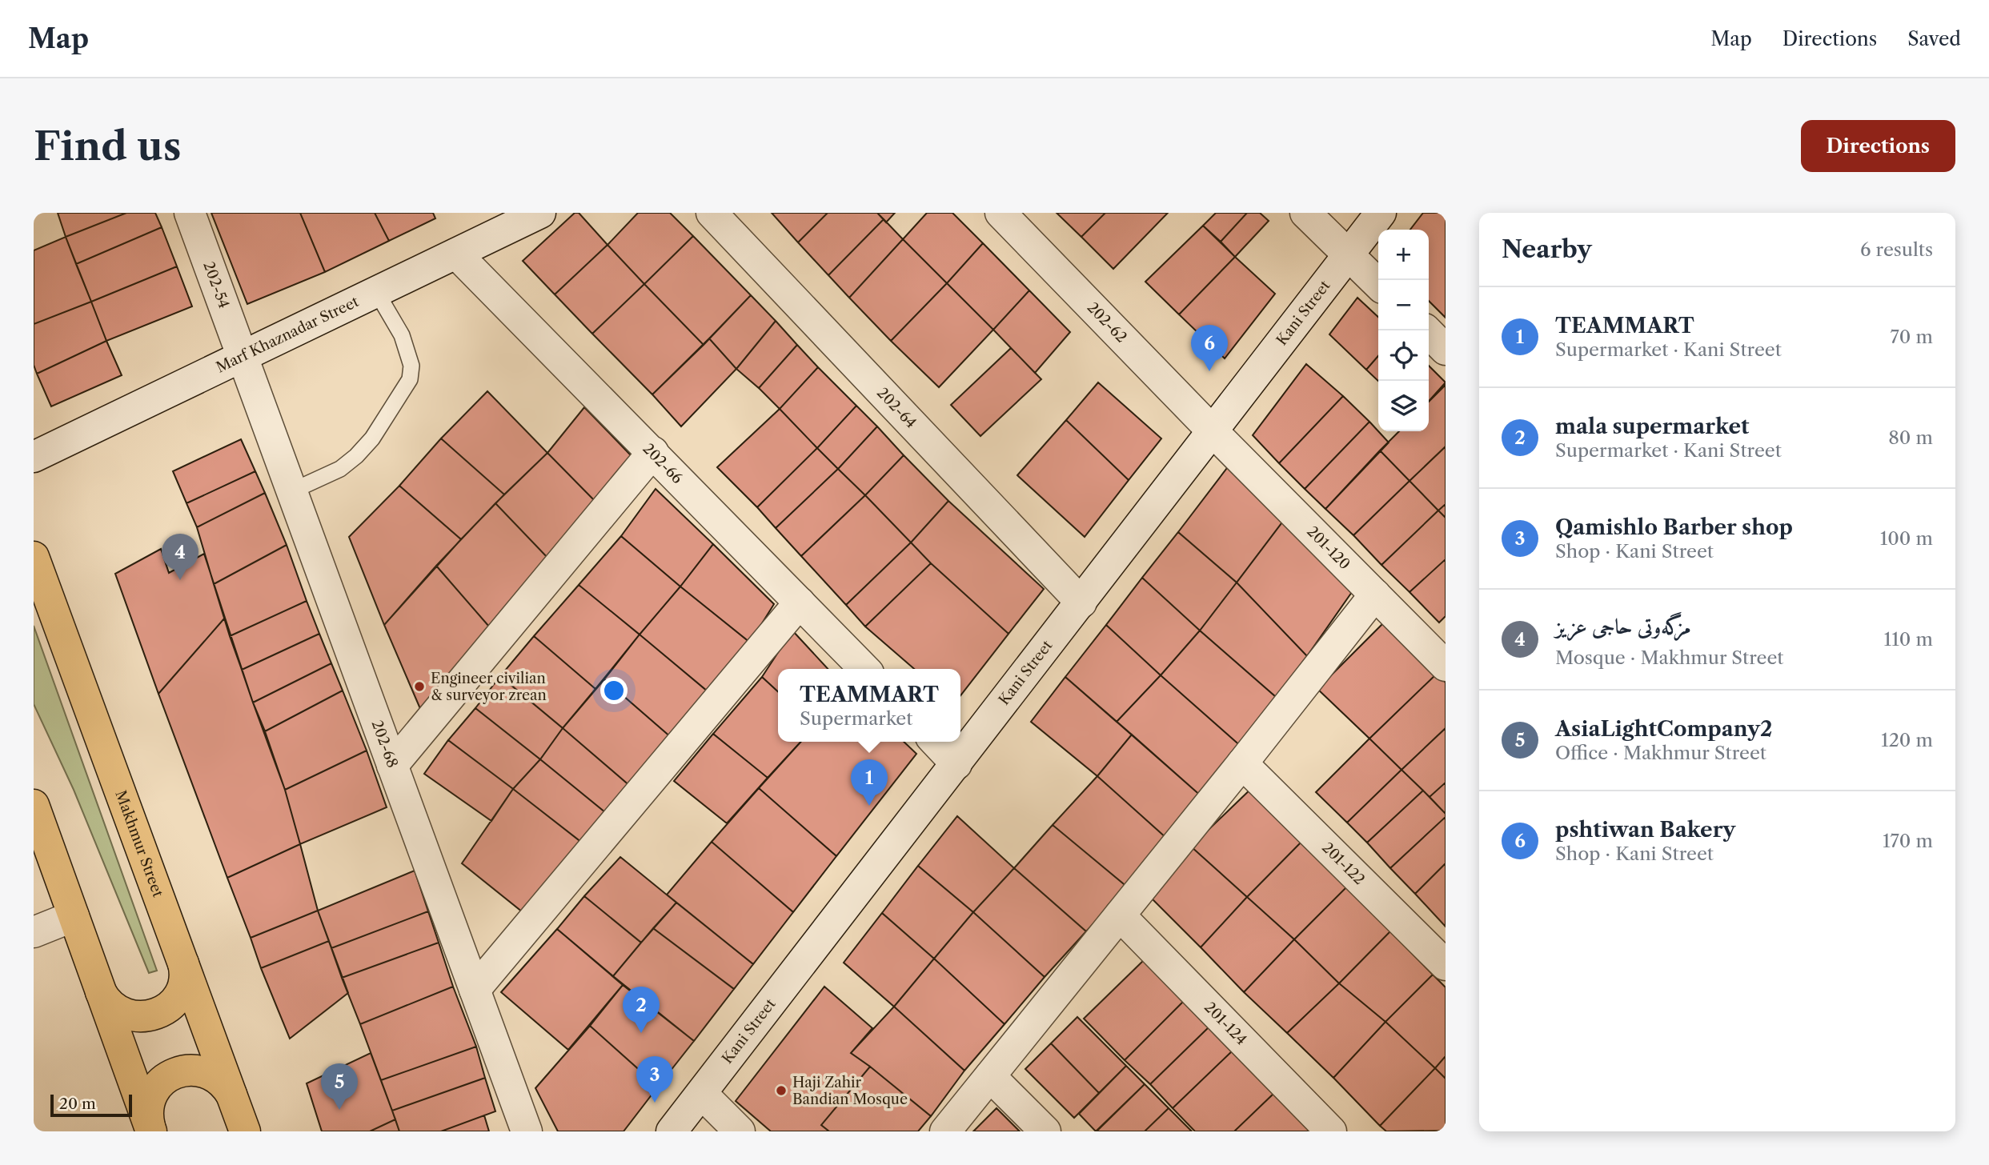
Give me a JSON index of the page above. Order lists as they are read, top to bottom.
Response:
{
  "streets": {
    "highway": ["Makhmur Street"],
    "street": [
      "202-54",
      "Kani Street",
      "202-62",
      "Marf Khaznadar Street",
      "202-64",
      "202-66",
      "201-120",
      "202-68",
      "201-122",
      "201-124"
    ]
  },
  "crossings": [
    ["202-54", "Marf Khaznadar Street"],
    ["202-54", "202-68"],
    ["Kani Street", "202-62"],
    ["Kani Street", "202-64"],
    ["Kani Street", "201-120"],
    ["202-62", "201-120"],
    ["Marf Khaznadar Street", "202-66"],
    ["Marf Khaznadar Street", "202-68"]
  ],
  "places": ["Engineer civilian & surveyor zrean", "Haji Zahir Bandian Mosque"],
  "scale_bar": "20 m",
  "page": {
    "header": "Map",
    "nav": ["Map", "Directions", "Saved"],
    "buttons": "Directions",
    "title": "Find us",
    "heading": ["Nearby", "6 results"],
    "map_buttons": ["+", "−"],
    "list": [
      {
        "mark": "1",
        "name": "TEAMMART",
        "note": "Supermarket · Kani Street",
        "value": "70 m"
      },
      {
        "mark": "2",
        "name": "mala supermarket",
        "note": "Supermarket · Kani Street",
        "value": "80 m"
      },
      {
        "mark": "3",
        "name": "Qamishlo Barber shop",
        "note": "Shop · Kani Street",
        "value": "100 m"
      },
      {
        "mark": "4",
        "name": "مزگەوتی حاجی عزیز",
        "note": "Mosque · Makhmur Street",
        "value": "110 m"
      },
      {
        "mark": "5",
        "name": "AsiaLightCompany2",
        "note": "Office · Makhmur Street",
        "value": "120 m"
      },
      {
        "mark": "6",
        "name": "pshtiwan Bakery",
        "note": "Shop · Kani Street",
        "value": "170 m"
      }
    ],
    "pins": [
      "6",
      "4",
      "1",
      "2",
      "3",
      "5"
    ],
    "popup": ["TEAMMART", "Supermarket"],
    "scale": "20 m"
  }
}
